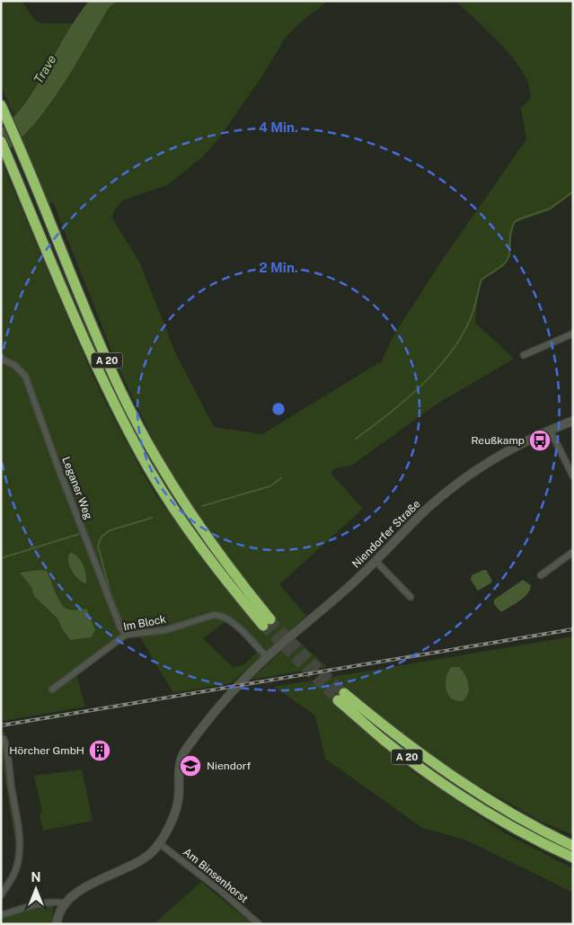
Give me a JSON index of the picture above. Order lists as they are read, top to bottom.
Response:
{
  "streets": {
    "highway": ["A 20"],
    "main road": ["Niendorfer Straße"],
    "street": ["Leganer Weg", "Im Block", "Am Binsenhorst"]
  },
  "crossings": [
    ["Leganer Weg", "Im Block"],
    ["Niendorfer Straße", "Im Block"],
    ["Niendorfer Straße", "Am Binsenhorst"]
  ],
  "water": ["Trave"],
  "places": {
    "bus stop": ["Reußkamp"],
    "building": ["Hörcher GmbH"],
    "school or university": ["Niendorf"]
  },
  "north": "top",
  "rings": ["4 Min.", "2 Min."]
}
